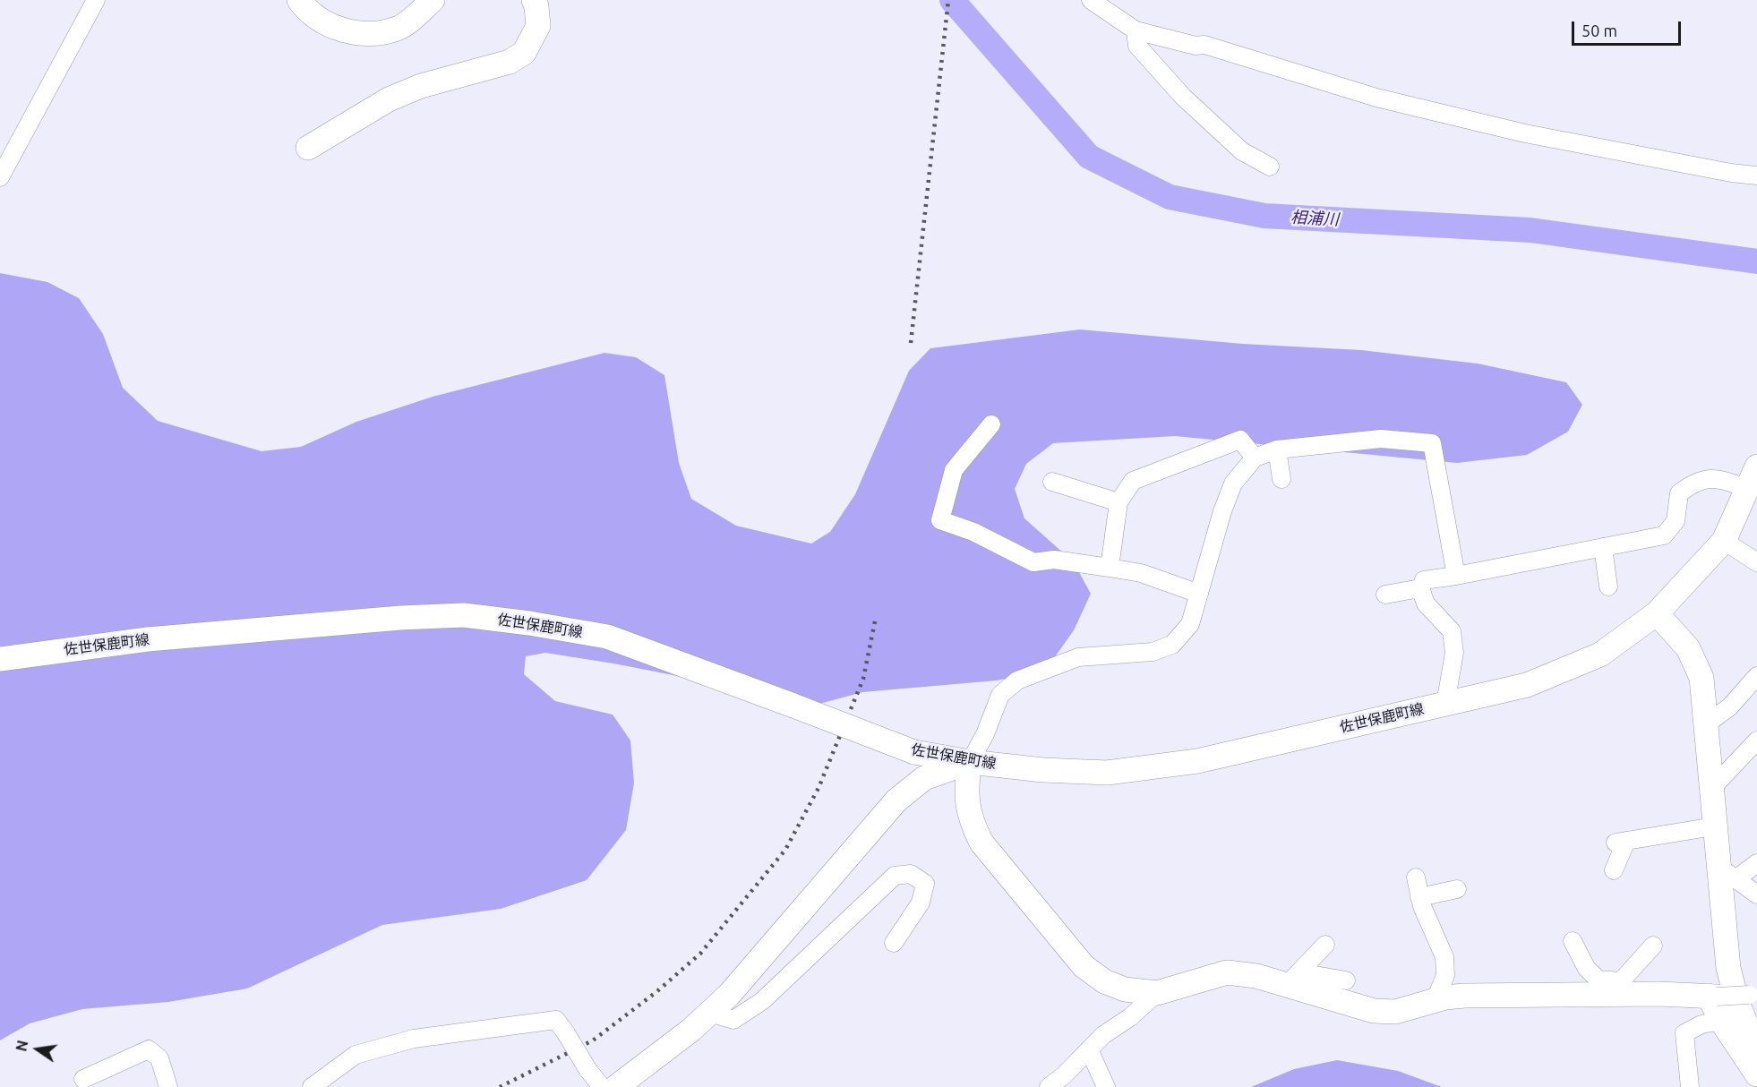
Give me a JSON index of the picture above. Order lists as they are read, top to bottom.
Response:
{
  "streets": {
    "street": ["佐世保鹿町線"]
  },
  "water": ["相浦川"],
  "scale_bar": "50 m",
  "north": "left"
}
